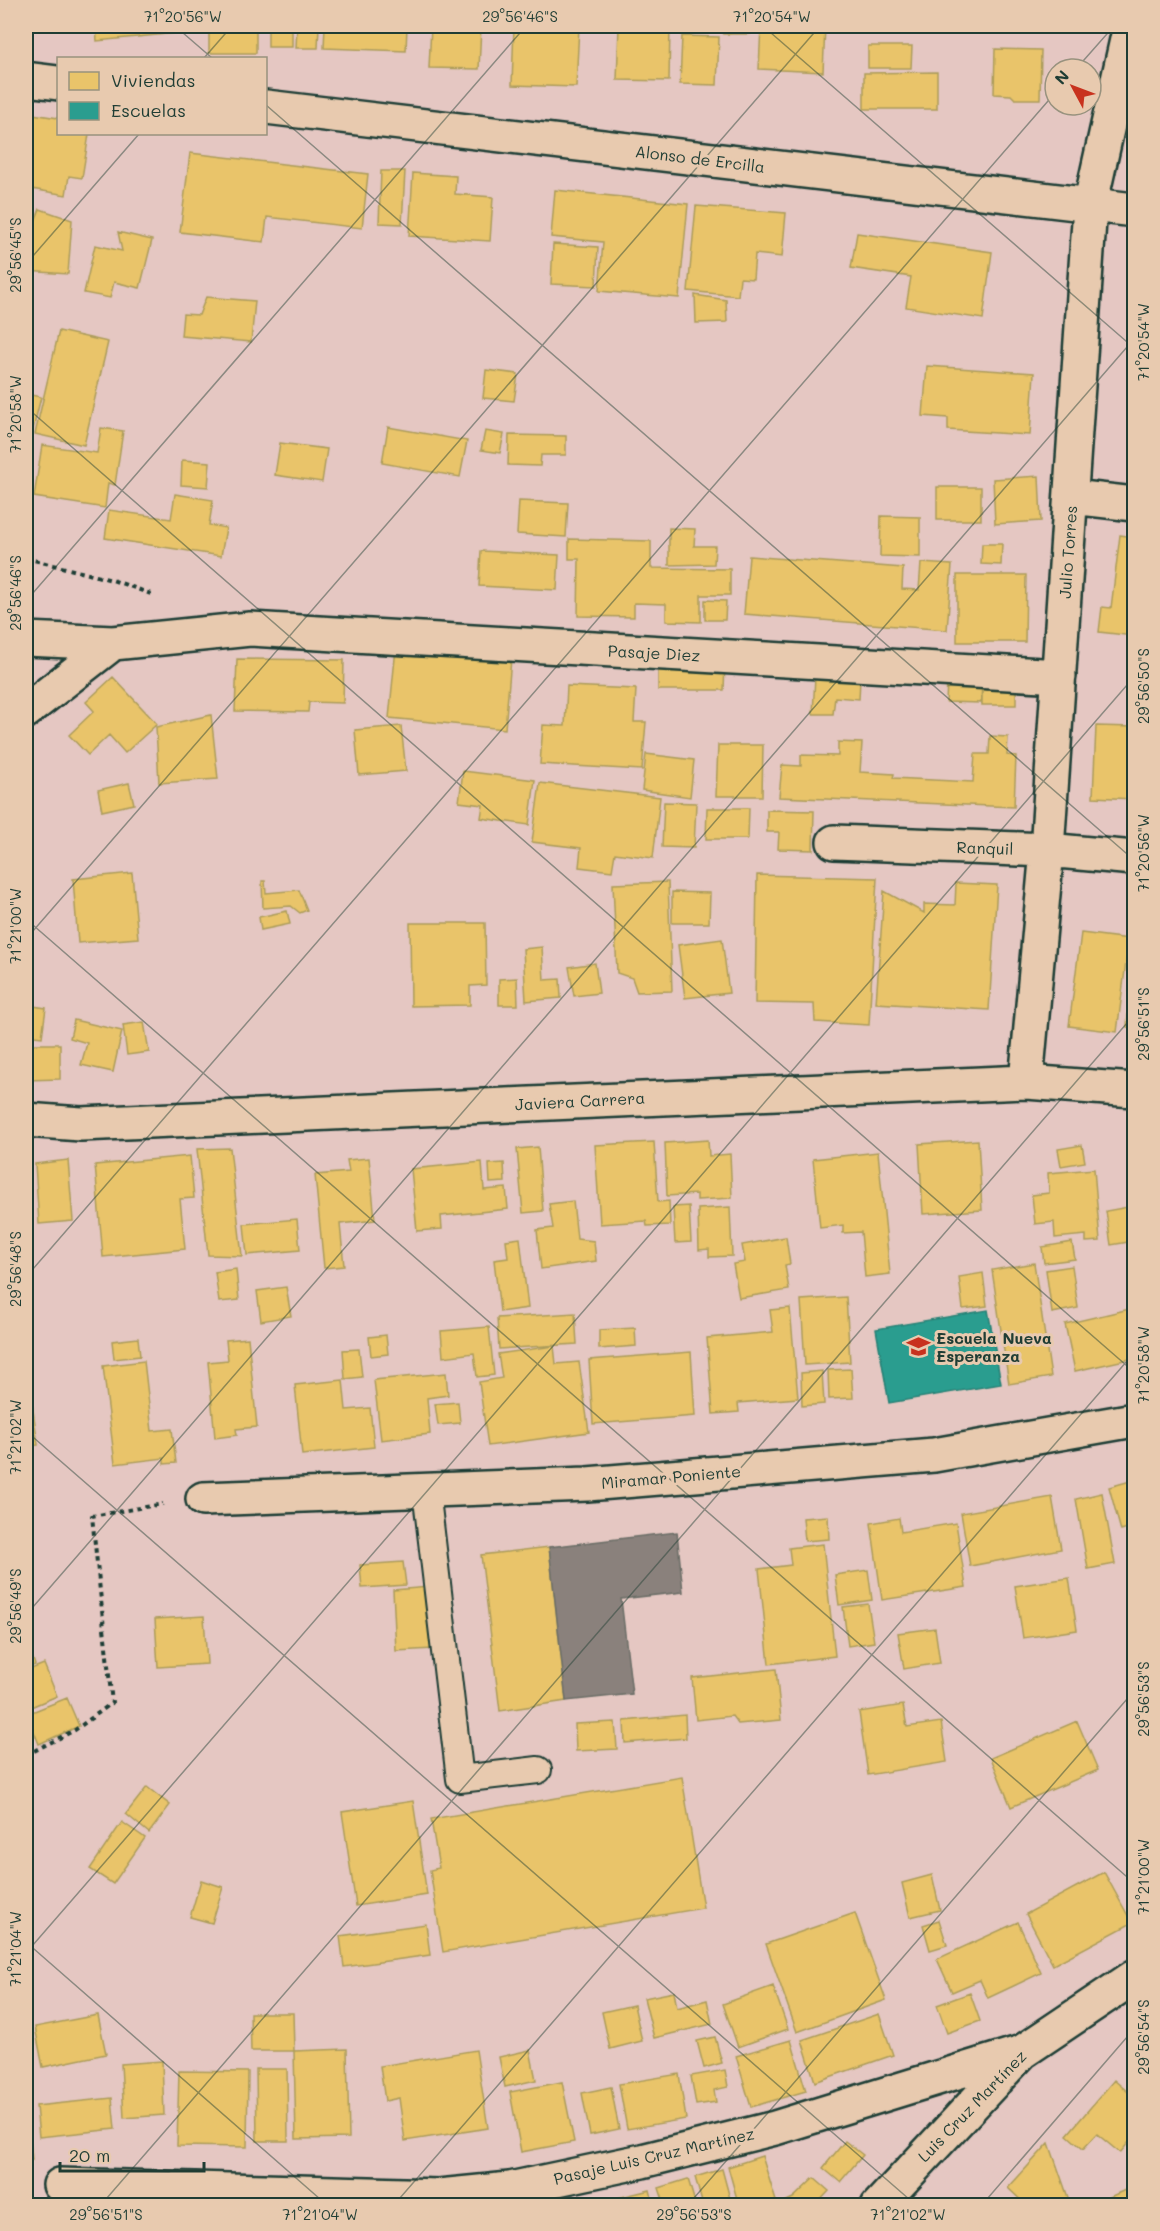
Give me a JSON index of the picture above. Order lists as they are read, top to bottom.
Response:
{
  "streets": {
    "street": [
      "Alonso de Ercilla",
      "Julio Torres",
      "Pasaje Diez",
      "Ranquil",
      "Javiera Carrera",
      "Miramar Poniente",
      "Luis Cruz Martínez",
      "Pasaje Luis Cruz Martínez"
    ]
  },
  "crossings": [
    ["Alonso de Ercilla", "Julio Torres"],
    ["Julio Torres", "Pasaje Diez"],
    ["Julio Torres", "Ranquil"],
    ["Julio Torres", "Javiera Carrera"],
    ["Luis Cruz Martínez", "Pasaje Luis Cruz Martínez"]
  ],
  "places": {
    "school or university": ["Escuela Nueva Esperanza"]
  },
  "legend": ["Viviendas", "Escuelas"],
  "scale_bar": "20 m",
  "north": "top left",
  "coordinates": [
    "71°20'56\"W",
    "29°56'46\"S",
    "71°20'54\"W",
    "29°56'45\"S",
    "71°20'58\"W",
    "29°56'50\"S",
    "71°21'00\"W",
    "29°56'51\"S",
    "29°56'48\"S",
    "71°21'02\"W",
    "29°56'49\"S",
    "29°56'53\"S",
    "71°21'04\"W",
    "29°56'54\"S"
  ]
}
